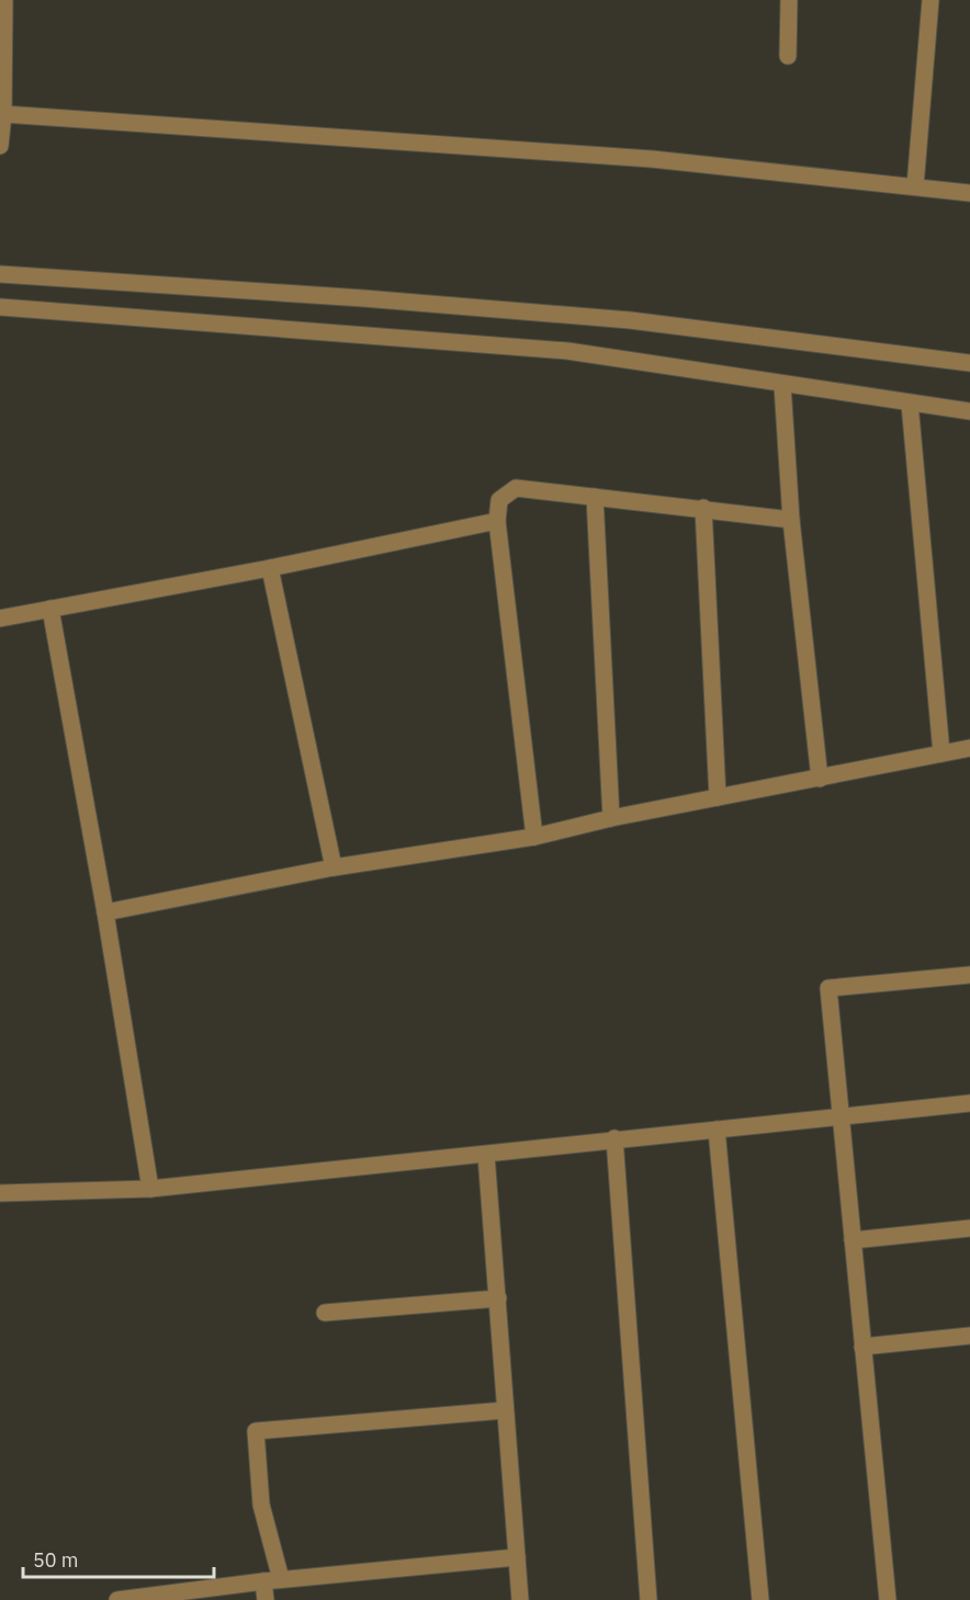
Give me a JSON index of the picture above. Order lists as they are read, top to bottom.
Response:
{
  "scale_bar": "50 m"
}
